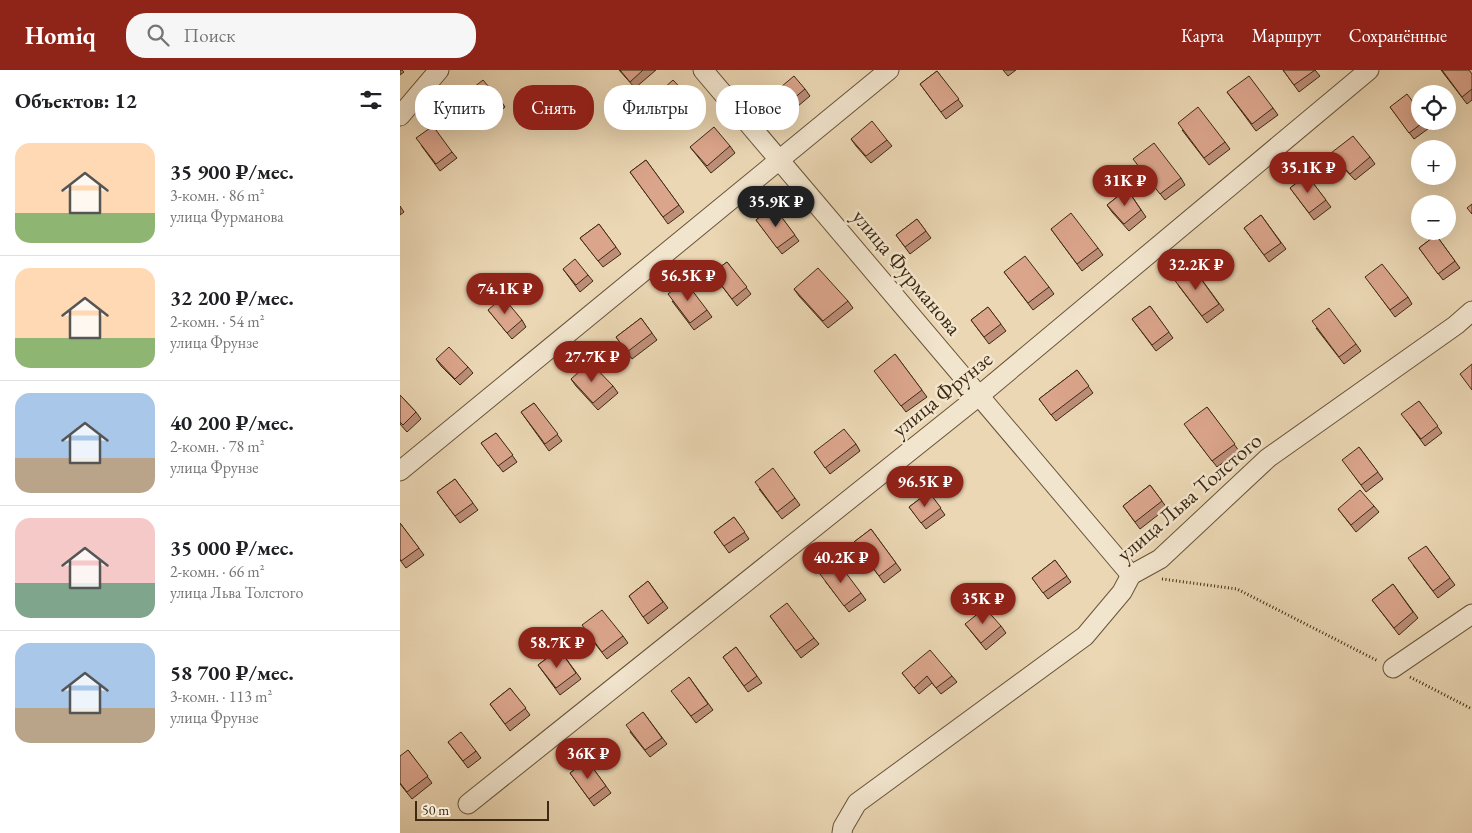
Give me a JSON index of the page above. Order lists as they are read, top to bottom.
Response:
{
  "streets": {
    "street": ["улица Фурманова", "улица Фрунзе", "улица Льва Толстого"]
  },
  "crossings": [
    ["улица Фурманова", "улица Фрунзе"],
    ["улица Фурманова", "улица Льва Толстого"]
  ],
  "scale_bar": "50 m",
  "page": {
    "header": "Homiq",
    "search": "Поиск",
    "nav": ["Карта", "Маршрут", "Сохранённые"],
    "heading": "Объектов: 12",
    "map_buttons": ["+", "−"],
    "chip": [
      "Купить",
      "Снять",
      "Фильтры",
      "Новое"
    ],
    "list": [
      {
        "name": "35 900 ₽/мес.",
        "note": "3-комн. · 86 m² · улица Фурманова"
      },
      {
        "name": "32 200 ₽/мес.",
        "note": "2-комн. · 54 m² · улица Фрунзе"
      },
      {
        "name": "40 200 ₽/мес.",
        "note": "2-комн. · 78 m² · улица Фрунзе"
      },
      {
        "name": "35 000 ₽/мес.",
        "note": "2-комн. · 66 m² · улица Льва Толстого"
      },
      {
        "name": "58 700 ₽/мес.",
        "note": "3-комн. · 113 m² · улица Фрунзе"
      }
    ],
    "price": [
      "35.1K ₽",
      "31K ₽",
      "35.9K ₽",
      "32.2K ₽",
      "56.5K ₽",
      "74.1K ₽",
      "27.7K ₽",
      "96.5K ₽",
      "40.2K ₽",
      "35K ₽",
      "58.7K ₽",
      "36K ₽"
    ],
    "scale": "50 m"
  }
}
